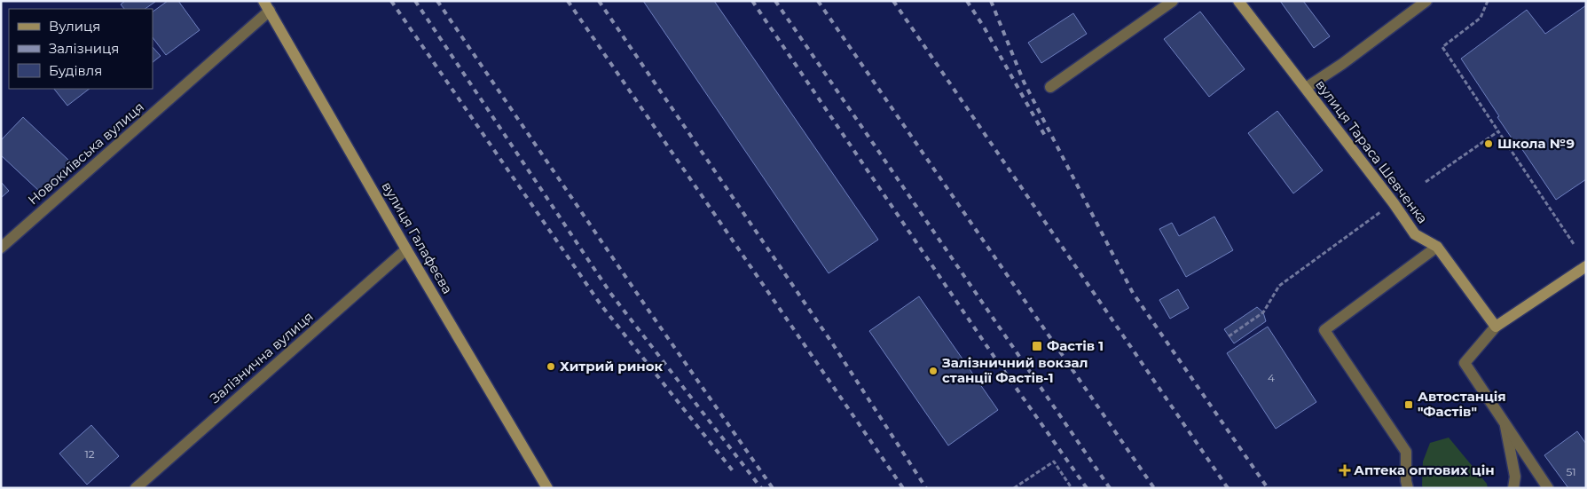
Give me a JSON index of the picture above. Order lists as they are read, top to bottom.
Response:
{
  "streets": {
    "street": [
      "вулиця Тараса Шевченка",
      "Новокиївська вулиця",
      "вулиця Галафеєва",
      "Залізнична вулиця"
    ]
  },
  "crossings": [
    ["Новокиївська вулиця", "вулиця Галафеєва"],
    ["вулиця Галафеєва", "Залізнична вулиця"]
  ],
  "places": {
    "other": ["Школа №9", "Хитрий ринок", "Залізничний вокзал станції Фастів-1"],
    "transit": ["Фастів 1", "Автостанція \"Фастів\""],
    "health": ["Аптека оптових цін"]
  },
  "house_numbers": ["4", "12", "51"],
  "legend": ["Вулиця", "Залізниця", "Будівля"]
}
